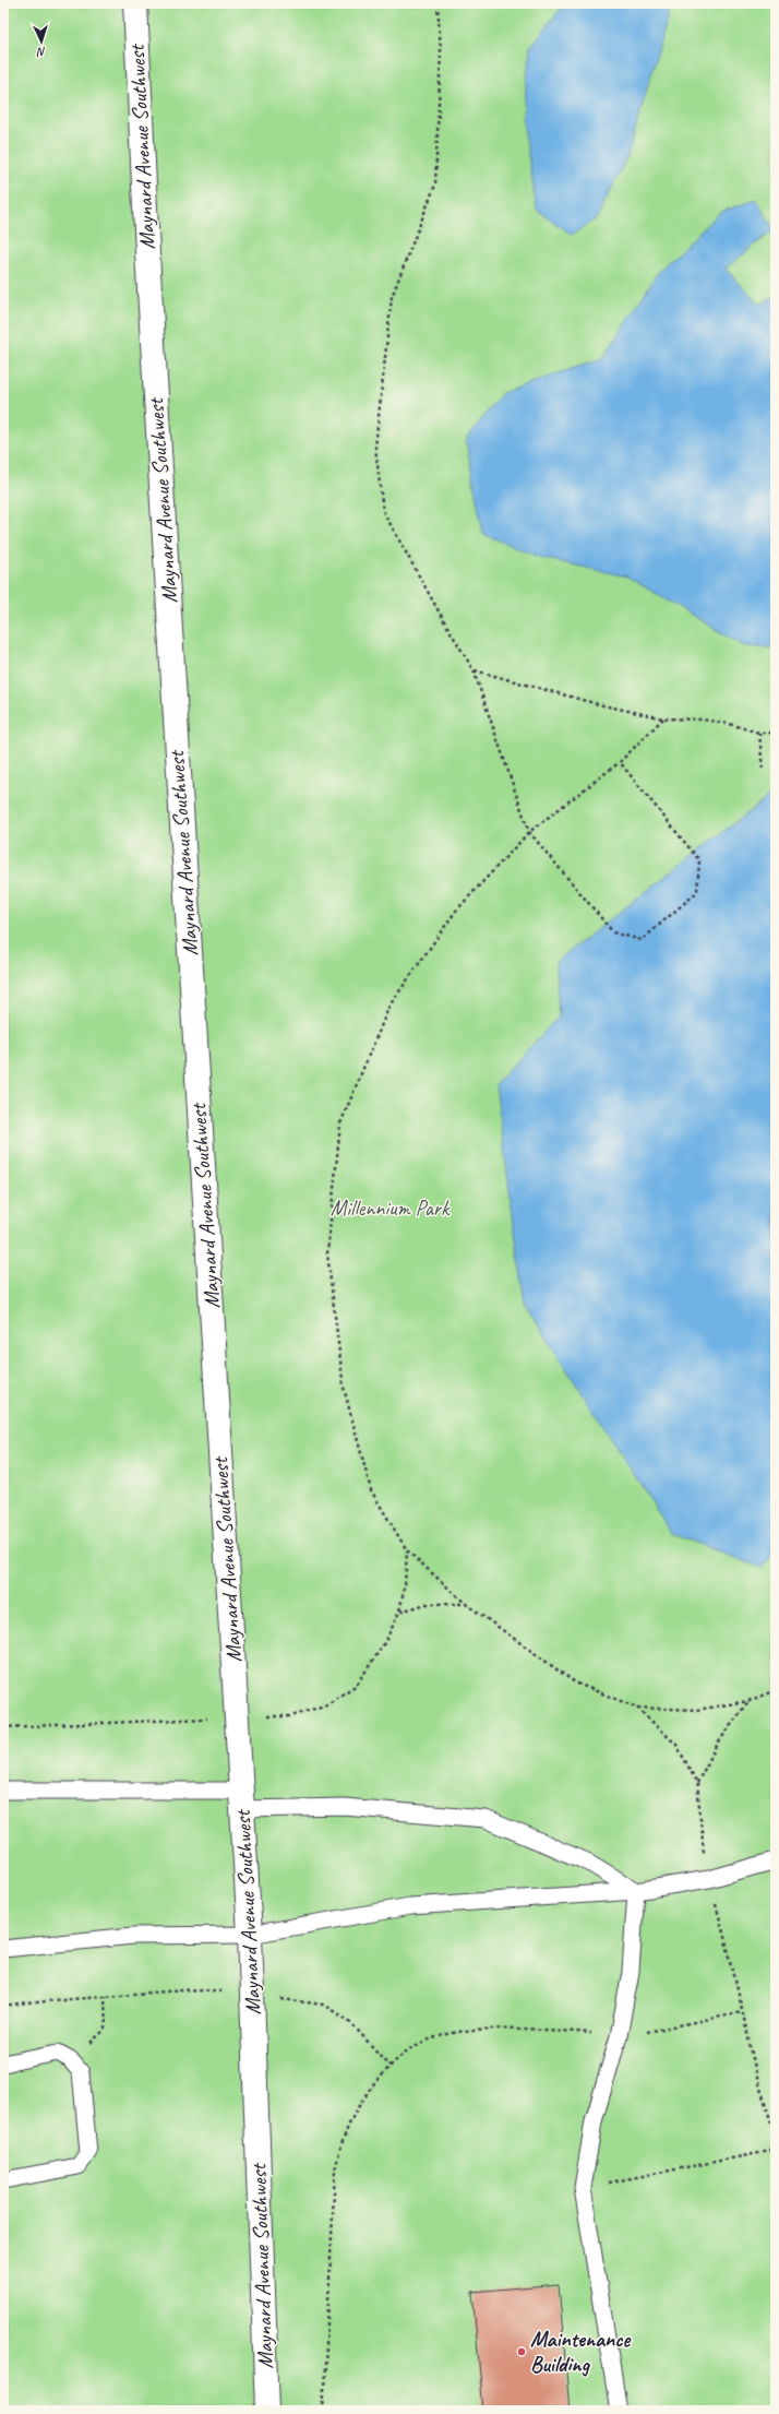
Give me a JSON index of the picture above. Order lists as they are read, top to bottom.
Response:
{
  "streets": {
    "street": ["Maynard Avenue Southwest"]
  },
  "parks": ["Millennium Park"],
  "places": ["Maintenance Building"],
  "north": "bottom"
}
